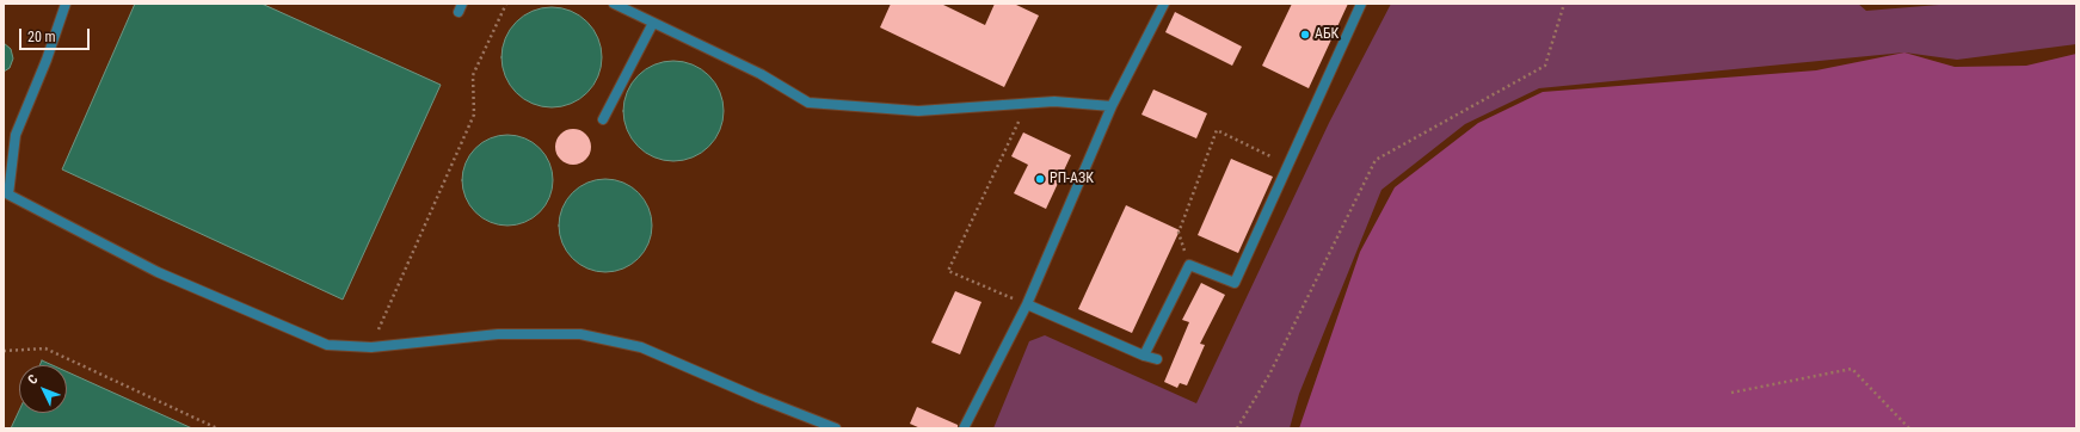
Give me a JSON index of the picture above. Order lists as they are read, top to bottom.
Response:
{
  "places": ["АБК", "РП-АЗК"],
  "scale_bar": "20 m",
  "north": "top left"
}
